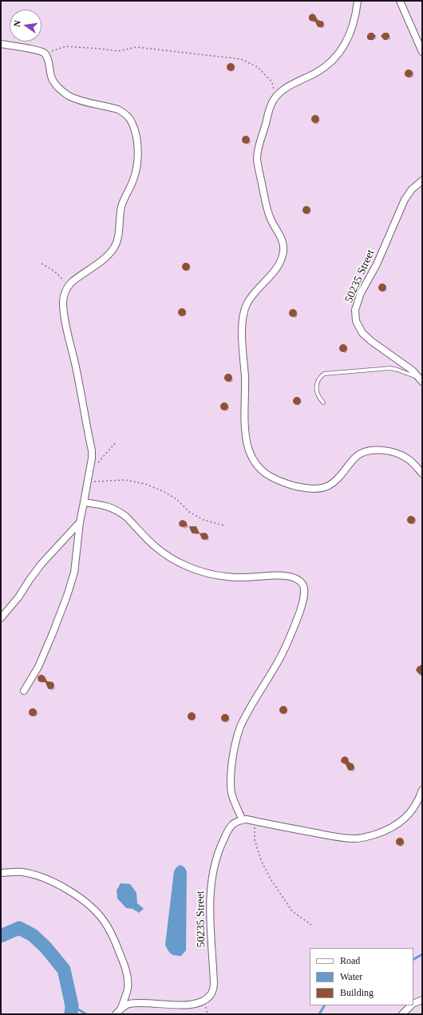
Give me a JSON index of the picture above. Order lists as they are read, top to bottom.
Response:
{
  "streets": {
    "street": ["50235 Street"]
  },
  "legend": ["Road", "Water", "Building"],
  "north": "left"
}
